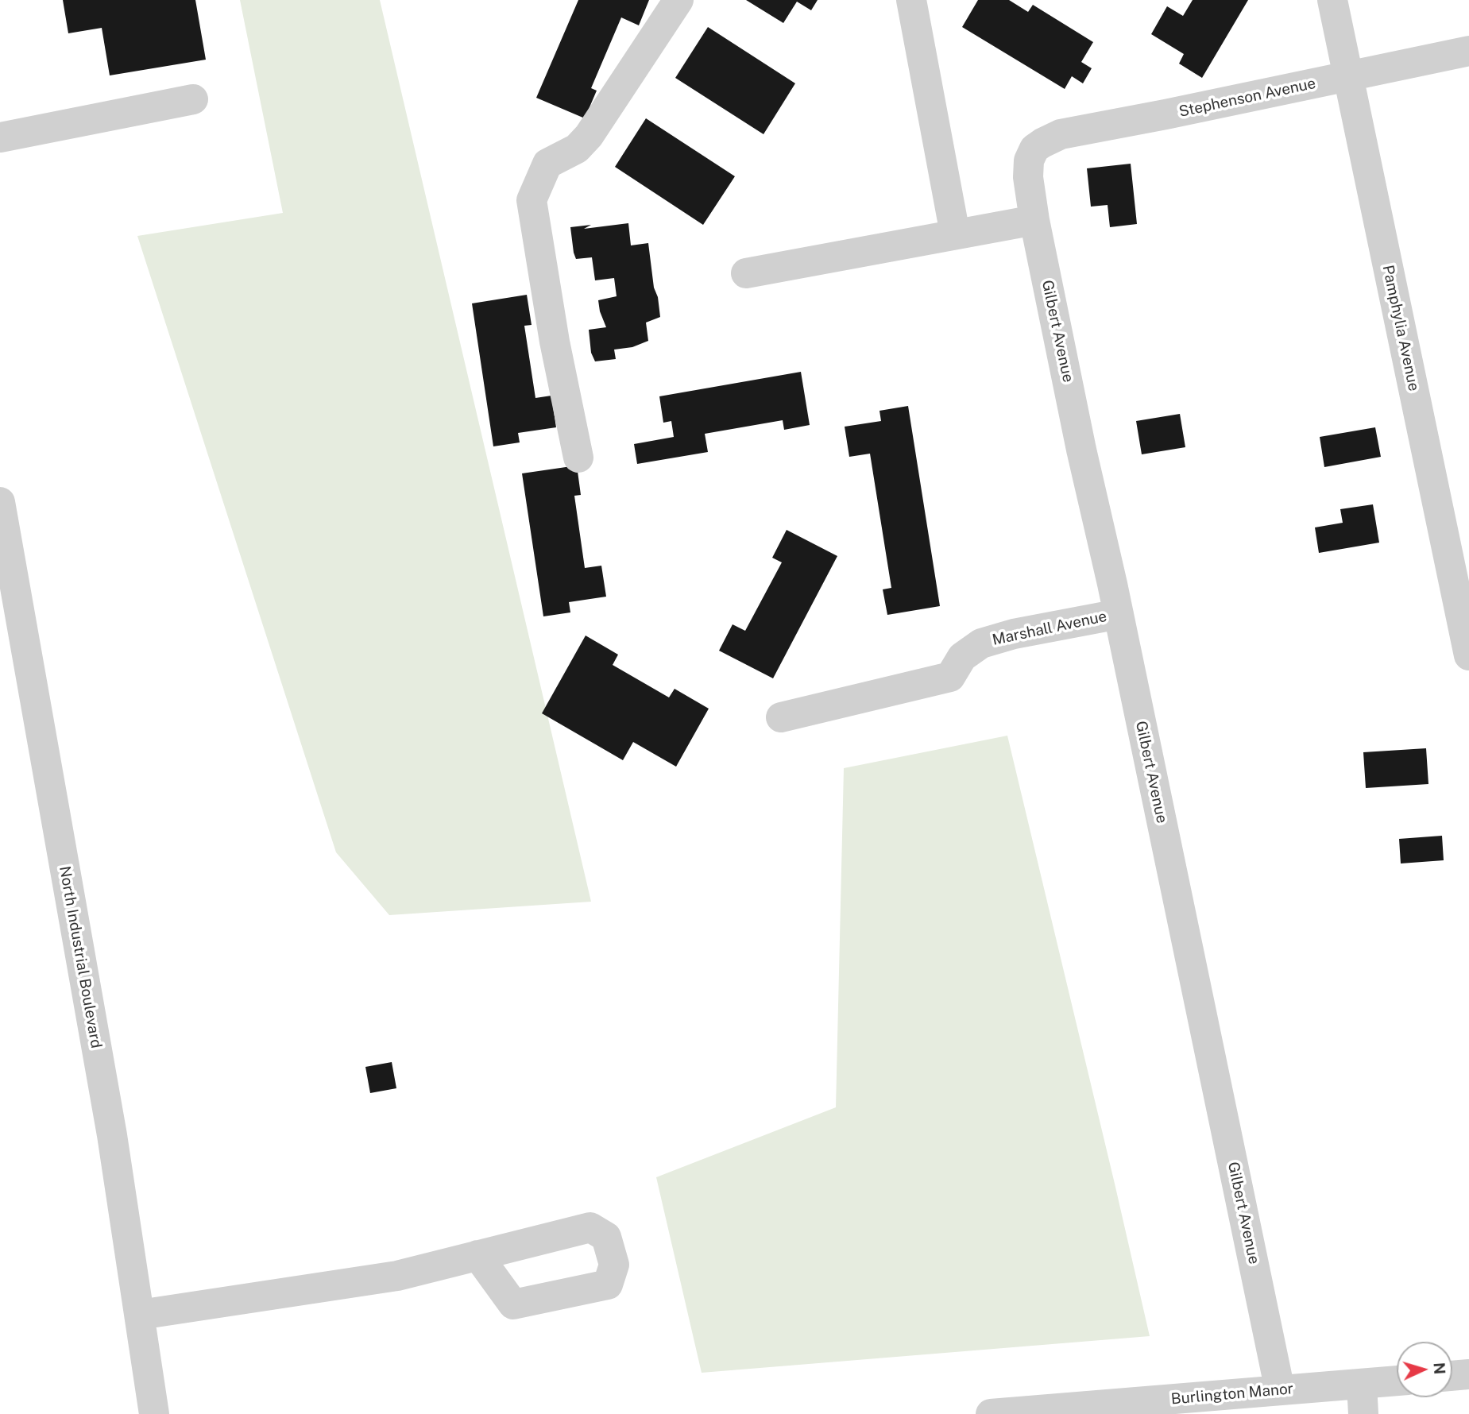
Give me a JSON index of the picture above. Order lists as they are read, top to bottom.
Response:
{
  "streets": {
    "street": [
      "Stephenson Avenue",
      "Pamphylia Avenue",
      "Gilbert Avenue",
      "Marshall Avenue",
      "North Industrial Boulevard",
      "Burlington Manor"
    ]
  },
  "crossings": [
    ["Stephenson Avenue", "Pamphylia Avenue"],
    ["Stephenson Avenue", "Gilbert Avenue"],
    ["Gilbert Avenue", "Marshall Avenue"],
    ["Gilbert Avenue", "Burlington Manor"]
  ],
  "north": "right"
}
